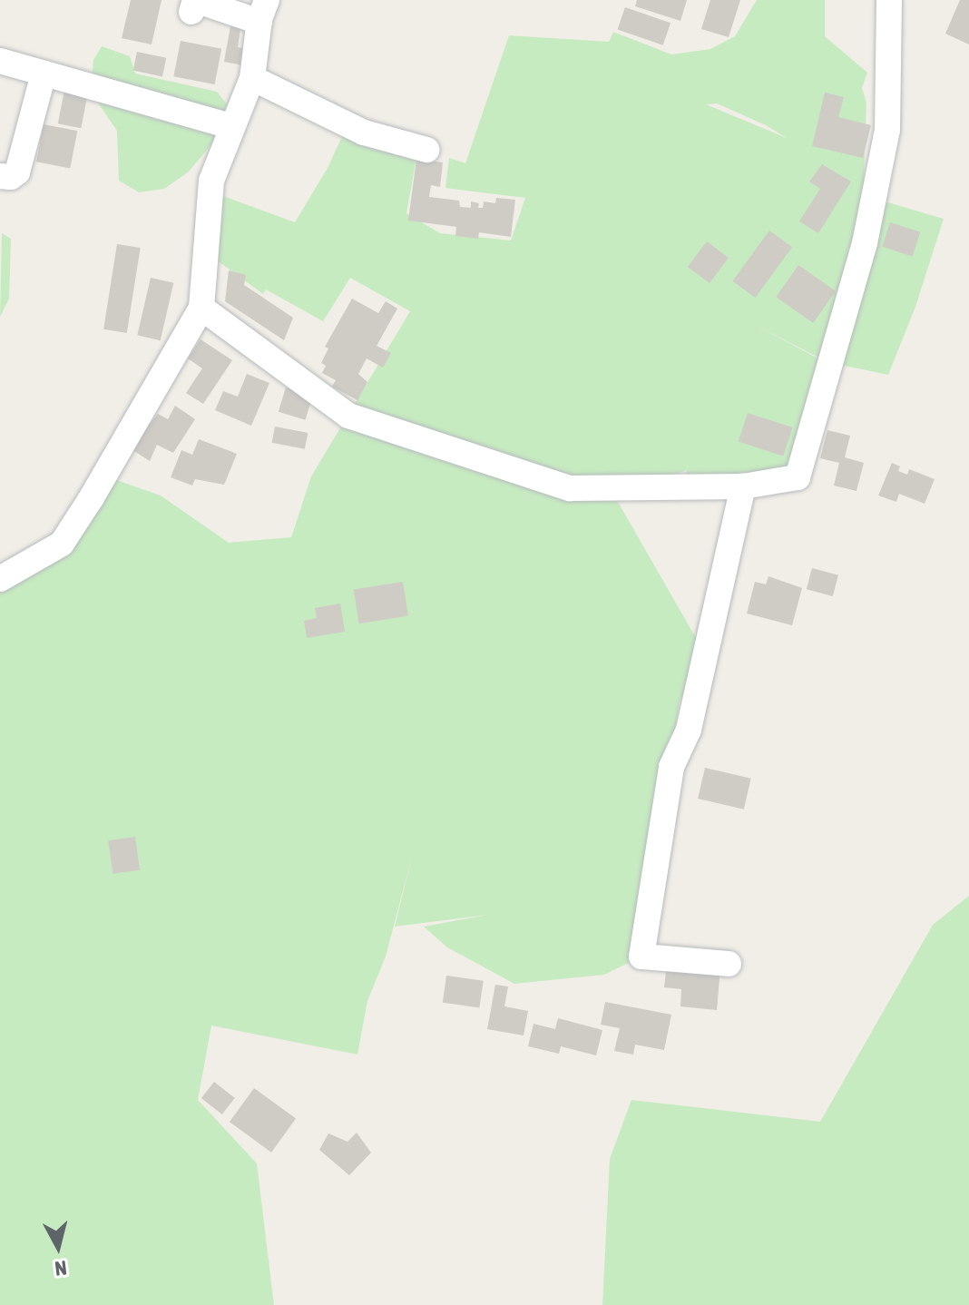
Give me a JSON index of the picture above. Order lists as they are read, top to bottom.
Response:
{
  "north": "bottom"
}
